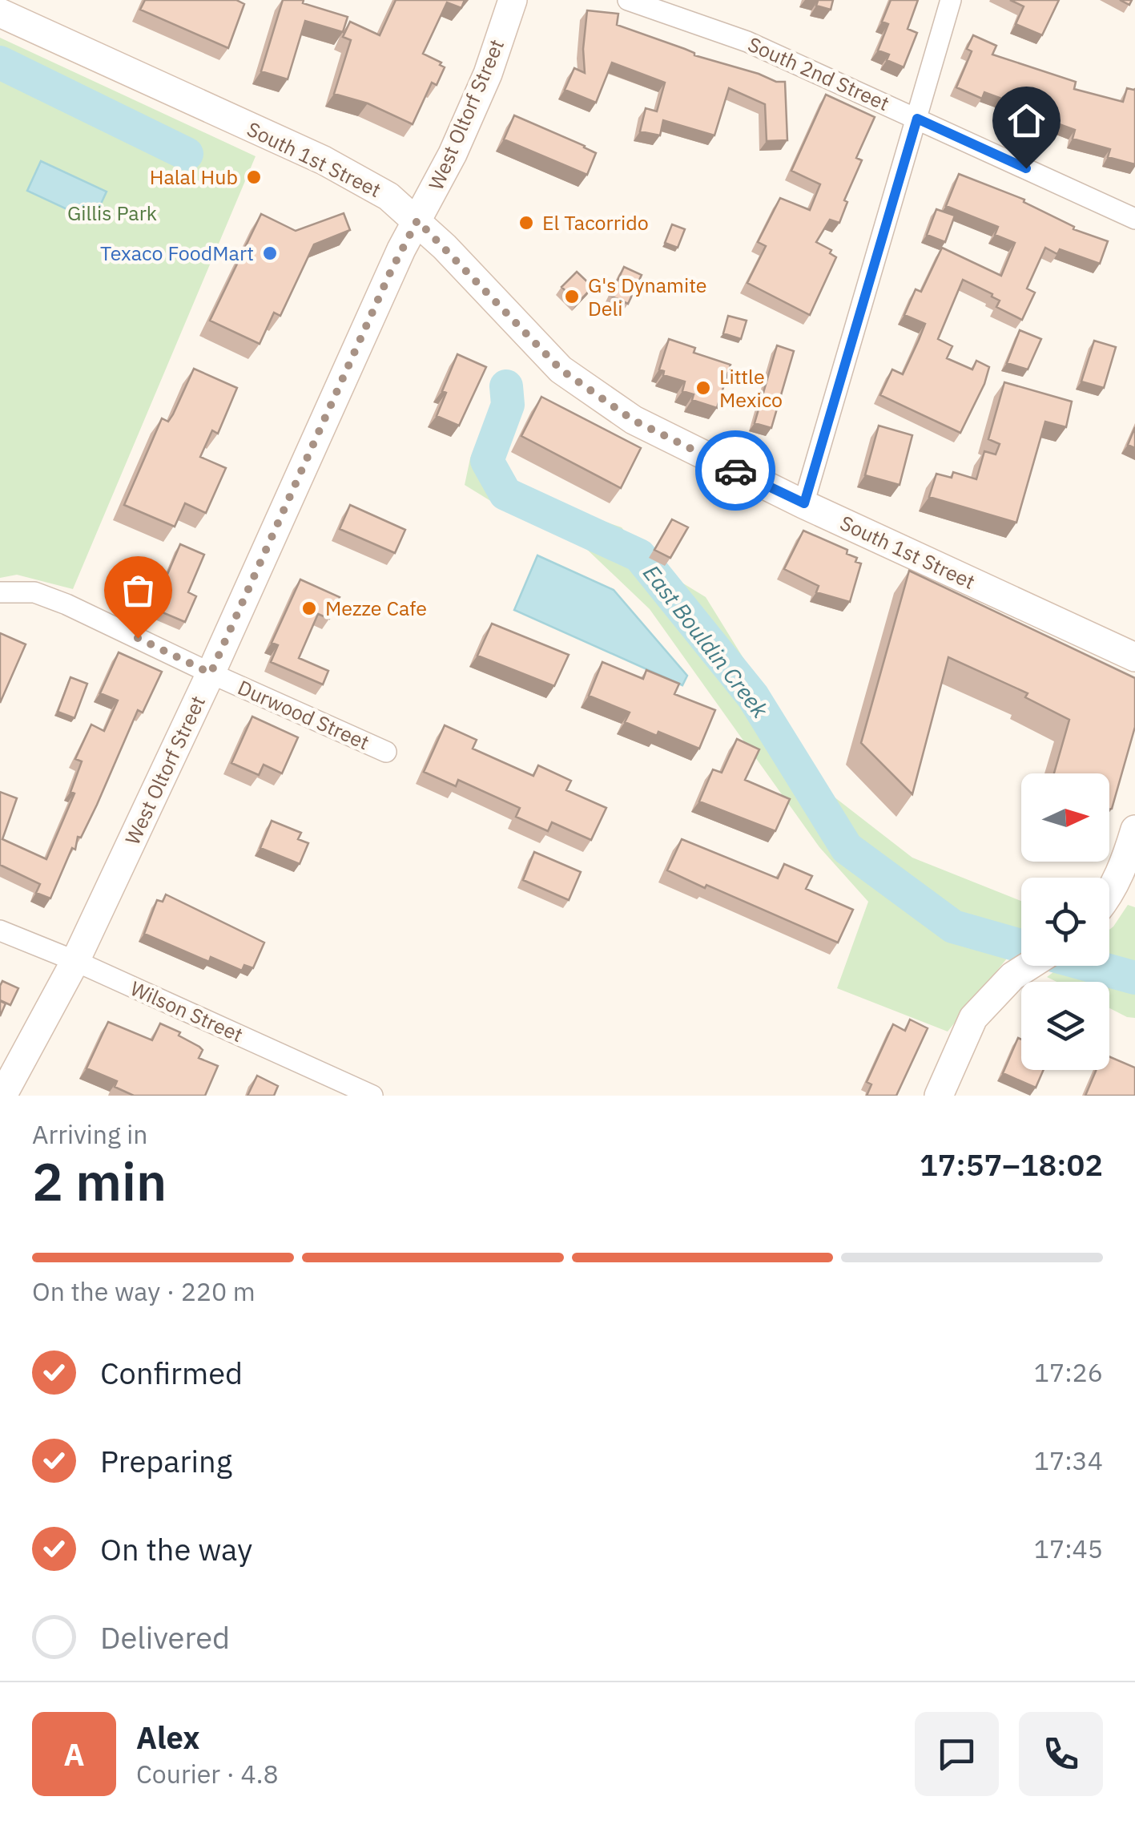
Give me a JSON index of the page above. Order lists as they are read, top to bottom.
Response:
{
  "streets": {
    "main road": ["West Oltorf Street", "South 1st Street"],
    "street": ["South 2nd Street", "Durwood Street", "Wilson Street"]
  },
  "crossings": [
    ["West Oltorf Street", "South 1st Street"],
    ["West Oltorf Street", "Durwood Street"],
    ["West Oltorf Street", "Wilson Street"]
  ],
  "water": ["East Bouldin Creek"],
  "parks": ["Gillis Park"],
  "places": [
    "Halal Hub",
    "El Tacorrido",
    "Texaco FoodMart",
    "G's Dynamite Deli",
    "Little Mexico",
    "Mezze Cafe"
  ],
  "north": "right",
  "page": {
    "heading": ["2 min", "Arriving in", "17:57–18:02"],
    "panel": ["Alex", "Courier · 4.8"],
    "bar": "On the way · 220 m",
    "list": [
      ["Confirmed", "17:26"],
      ["Preparing", "17:34"],
      ["On the way", "17:45"],
      "Delivered"
    ],
    "round": "A"
  }
}
